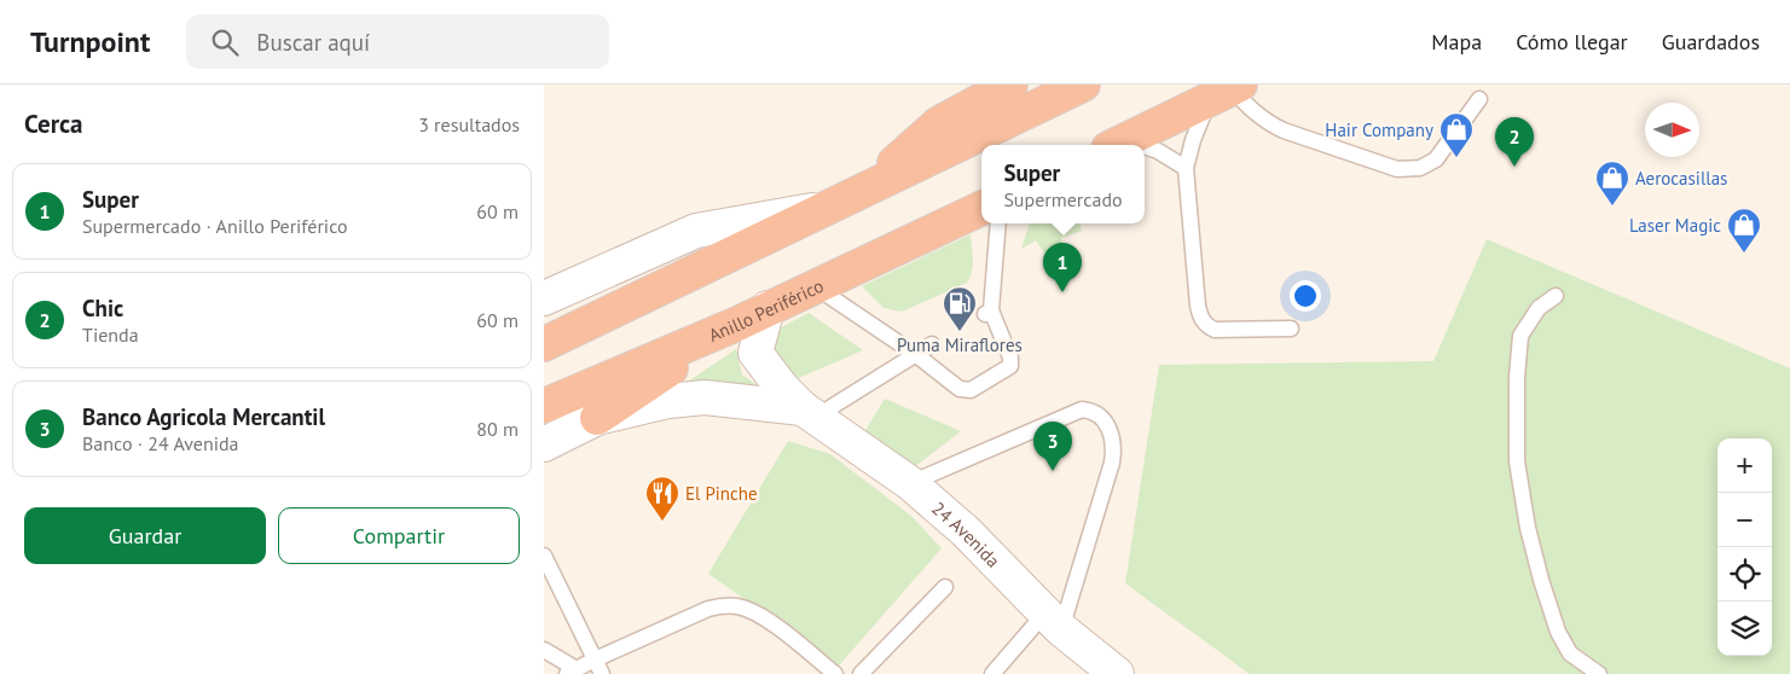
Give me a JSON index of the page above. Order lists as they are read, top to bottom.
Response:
{
  "streets": {
    "highway": ["Anillo Periférico"],
    "street": ["24 Avenida"]
  },
  "crossings": [
    ["Anillo Periférico", "24 Avenida"]
  ],
  "places": {
    "shop": ["Hair Company", "Aerocasillas", "Laser Magic"],
    "fuel station": ["Puma Miraflores"],
    "restaurant": ["El Pinche"]
  },
  "north": "right",
  "page": {
    "header": "Turnpoint",
    "search": "Buscar aquí",
    "nav": ["Mapa", "Cómo llegar", "Guardados"],
    "heading": ["Cerca", "3 resultados"],
    "pins": ["2", "1", "3"],
    "popup": ["Super", "Supermercado"],
    "list": [
      {
        "mark": "1",
        "name": "Super",
        "note": "Supermercado · Anillo Periférico",
        "value": "60 m"
      },
      {
        "mark": "2",
        "name": "Chic",
        "note": "Tienda",
        "value": "60 m"
      },
      {
        "mark": "3",
        "name": "Banco Agricola Mercantil",
        "note": "Banco · 24 Avenida",
        "value": "80 m"
      }
    ],
    "map_buttons": ["+", "−"],
    "buttons": ["Guardar", "Compartir"]
  }
}
